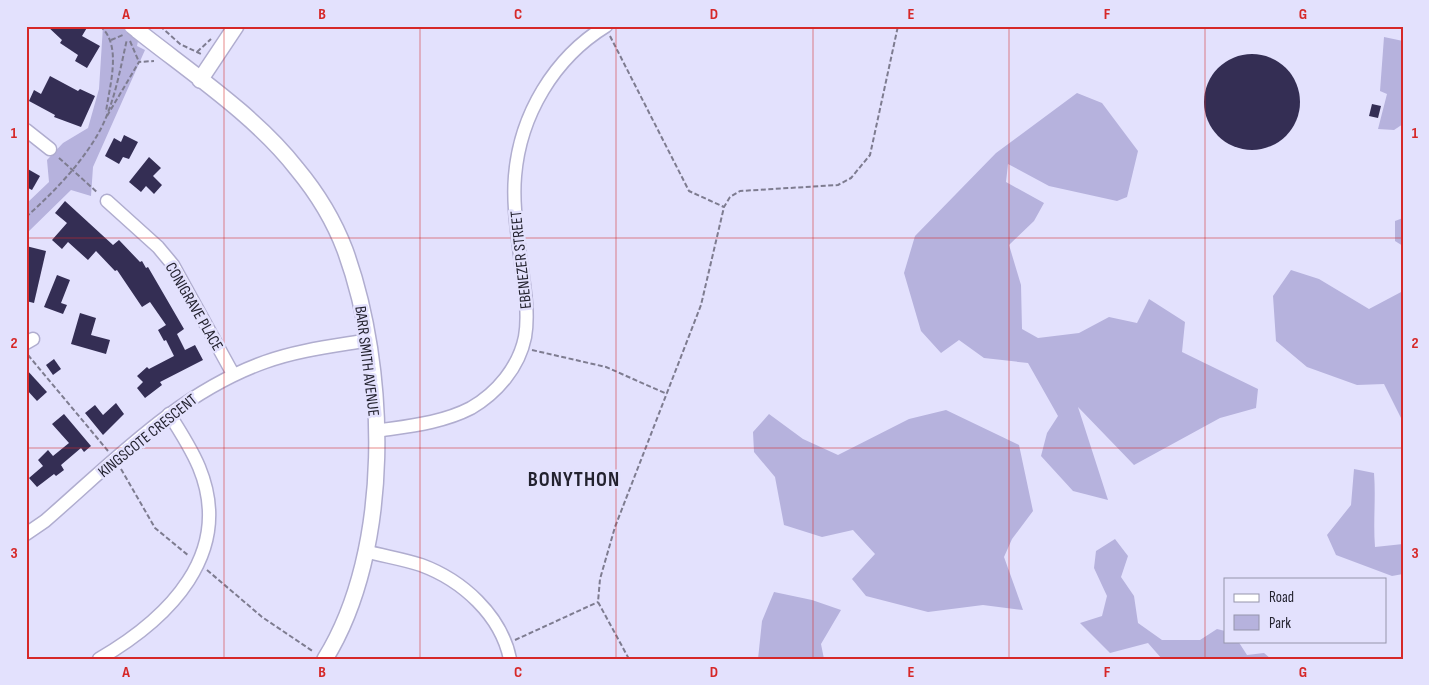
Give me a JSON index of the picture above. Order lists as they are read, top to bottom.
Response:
{
  "streets": {
    "street": [
      "EBENEZER STREET",
      "CONIGRAVE PLACE",
      "BARR SMITH AVENUE",
      "KINGSCOTE CRESCENT"
    ]
  },
  "crossings": [
    ["EBENEZER STREET", "BARR SMITH AVENUE"],
    ["CONIGRAVE PLACE", "KINGSCOTE CRESCENT"],
    ["BARR SMITH AVENUE", "KINGSCOTE CRESCENT"]
  ],
  "districts": ["BONYTHON"],
  "legend": ["Road", "Park"],
  "grid": {
    "columns": [
      "A",
      "B",
      "C",
      "D",
      "E",
      "F",
      "G"
    ],
    "rows": ["1", "2", "3"]
  }
}
